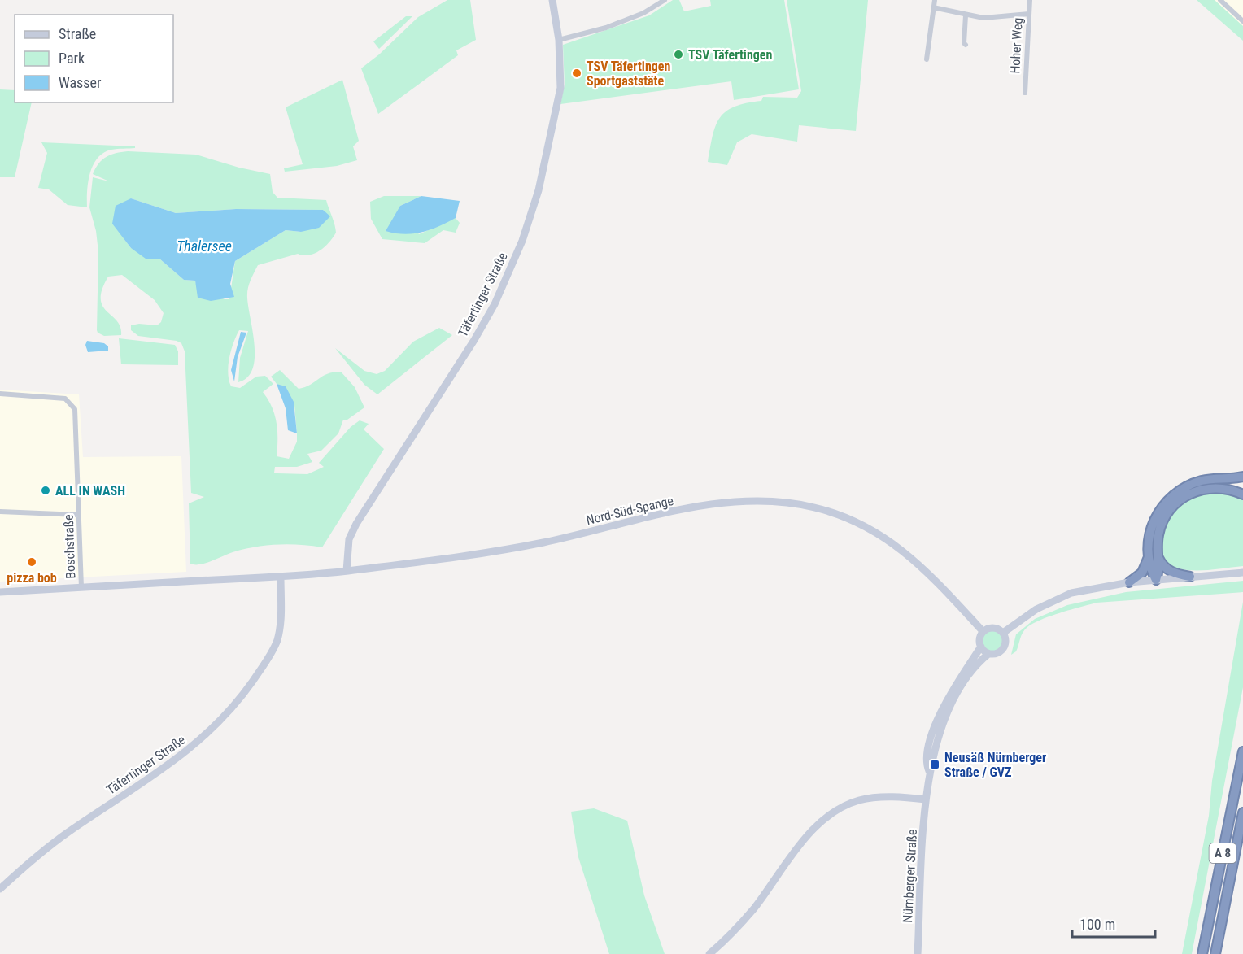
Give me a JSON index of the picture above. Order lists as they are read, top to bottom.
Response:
{
  "streets": {
    "highway": ["A 8"],
    "street": [
      "Hoher Weg",
      "Täfertinger Straße",
      "Nord-Süd-Spange",
      "Boschstraße",
      "Nürnberger Straße"
    ]
  },
  "crossings": [
    ["Täfertinger Straße", "Nord-Süd-Spange"],
    ["Nord-Süd-Spange", "Boschstraße"]
  ],
  "water": ["Thalersee"],
  "places": {
    "other": [
      "TSV Täfertingen",
      "TSV Täfertingen Sportgaststäte",
      "ALL IN WASH",
      "pizza bob"
    ],
    "transit": ["Neusäß Nürnberger Straße / GVZ"]
  },
  "legend": ["Straße", "Park", "Wasser"],
  "scale_bar": "100 m"
}
